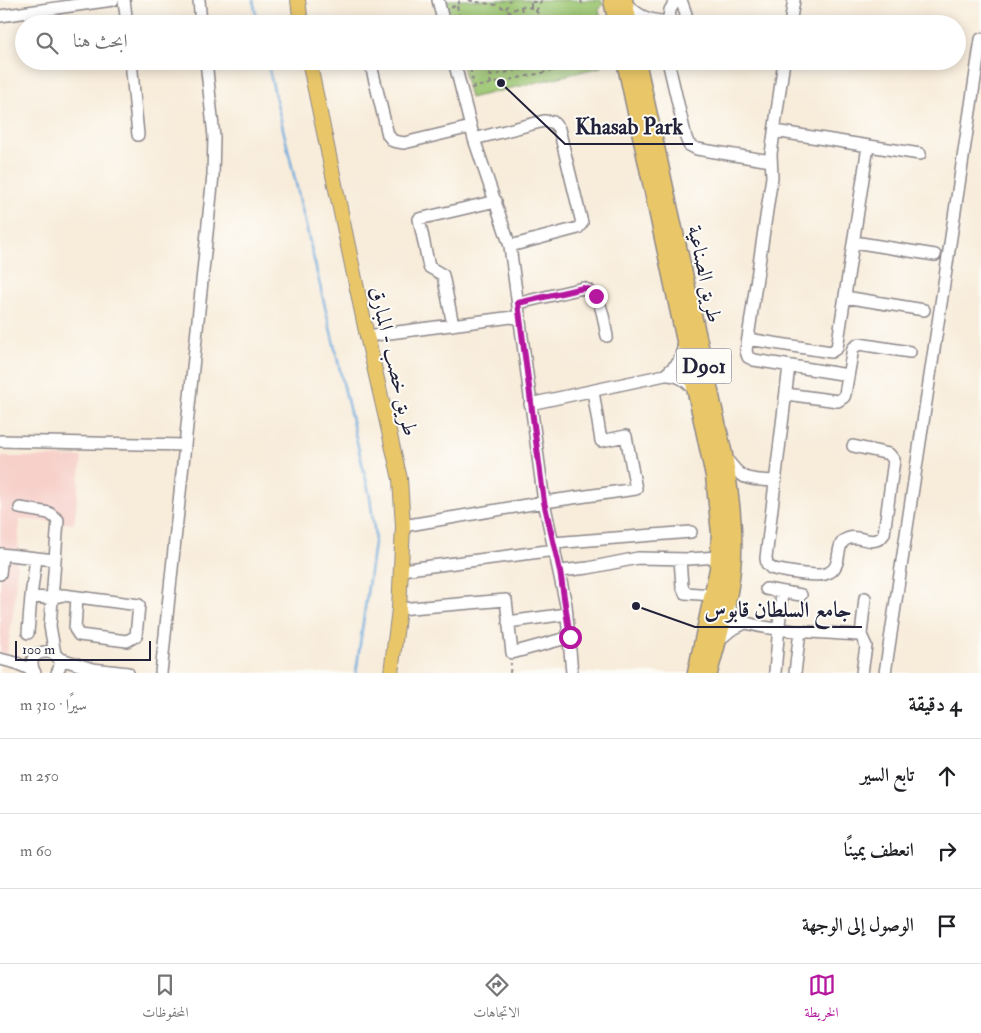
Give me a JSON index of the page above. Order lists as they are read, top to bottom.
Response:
{
  "streets": {
    "highway": ["طريق الصناعية", "D901"],
    "main road": ["طريق خصب - المبارق"]
  },
  "places": ["Khasab Park", "جامع السلطان قابوس"],
  "scale_bar": "100 m",
  "page": {
    "search": "ابحث هنا",
    "scale": "100 m",
    "heading": ["4 دقيقة", "سيرًا · 310 m"],
    "list": [
      ["تابع السير", "250 m"],
      ["انعطف يمينًا", "60 m"],
      "الوصول إلى الوجهة"
    ],
    "nav": ["الخريطة", "الاتجاهات", "المحفوظات"]
  }
}
